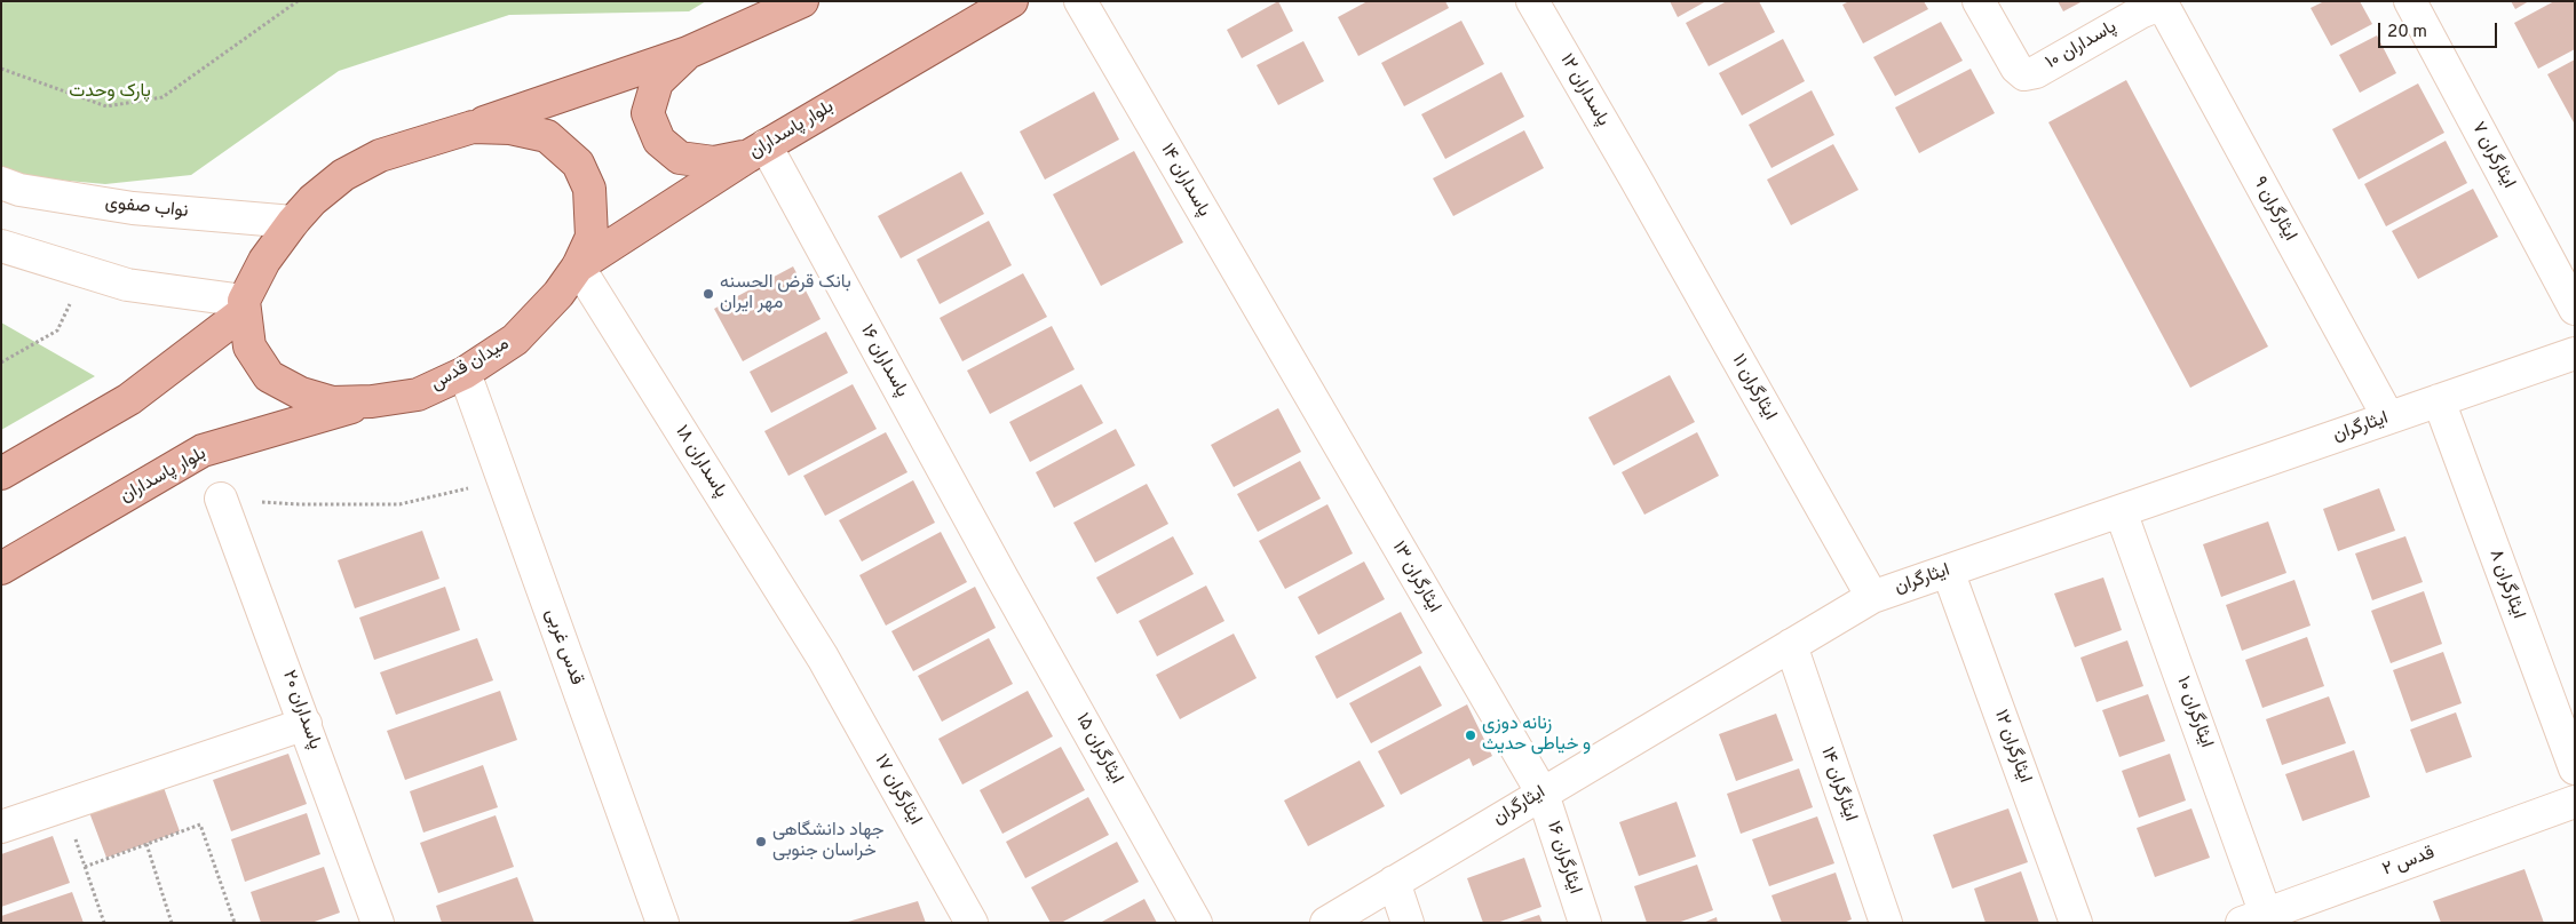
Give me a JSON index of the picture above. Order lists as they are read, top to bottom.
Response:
{
  "streets": {
    "main road": ["بلوار پاسداران", "میدان قدس"],
    "street": [
      "پاسداران ۱۰",
      "پاسداران ۱۲",
      "ایثارگران ۷",
      "پاسداران ۱۴",
      "نواب صفوی",
      "ایثارگران ۹",
      "پاسداران ۱۶",
      "ایثارگران ۱۱",
      "ایثارگران",
      "پاسداران ۱۸",
      "ایثارگران ۱۳",
      "ایثارگران ۸",
      "قدس غربی",
      "پاسداران ۲۰",
      "ایثارگران ۱۰",
      "ایثارگران ۱۲",
      "ایثارگران ۱۵",
      "ایثارگران ۱۴",
      "ایثارگران ۱۷",
      "ایثارگران ۱۶",
      "قدس ۲"
    ]
  },
  "crossings": [
    ["پاسداران ۱۰", "ایثارگران ۹"],
    ["پاسداران ۱۲", "ایثارگران ۱۱"],
    ["بلوار پاسداران", "پاسداران ۱۶"],
    ["بلوار پاسداران", "میدان قدس"],
    ["بلوار پاسداران", "پاسداران ۱۸"],
    ["پاسداران ۱۴", "ایثارگران ۱۳"],
    ["نواب صفوی", "میدان قدس"],
    ["ایثارگران ۹", "ایثارگران"],
    ["پاسداران ۱۶", "ایثارگران ۱۵"],
    ["میدان قدس", "پاسداران ۱۸"],
    ["میدان قدس", "قدس غربی"],
    ["ایثارگران ۱۱", "ایثارگران"],
    ["ایثارگران", "ایثارگران ۱۳"],
    ["ایثارگران", "ایثارگران ۸"],
    ["ایثارگران", "ایثارگران ۱۰"],
    ["ایثارگران", "ایثارگران ۱۲"],
    ["ایثارگران", "ایثارگران ۱۴"],
    ["ایثارگران", "ایثارگران ۱۶"],
    ["پاسداران ۱۸", "ایثارگران ۱۷"],
    ["ایثارگران ۱۳", "ایثارگران ۱۶"],
    ["ایثارگران ۱۰", "قدس ۲"]
  ],
  "parks": ["پارک وحدت"],
  "places": ["بانک قرض الحسنه مهر ایران", "زنانه دوزی و خیاطی حدیث", "جهاد دانشگاهی خراسان جنوبی"],
  "scale_bar": "20 m"
}
